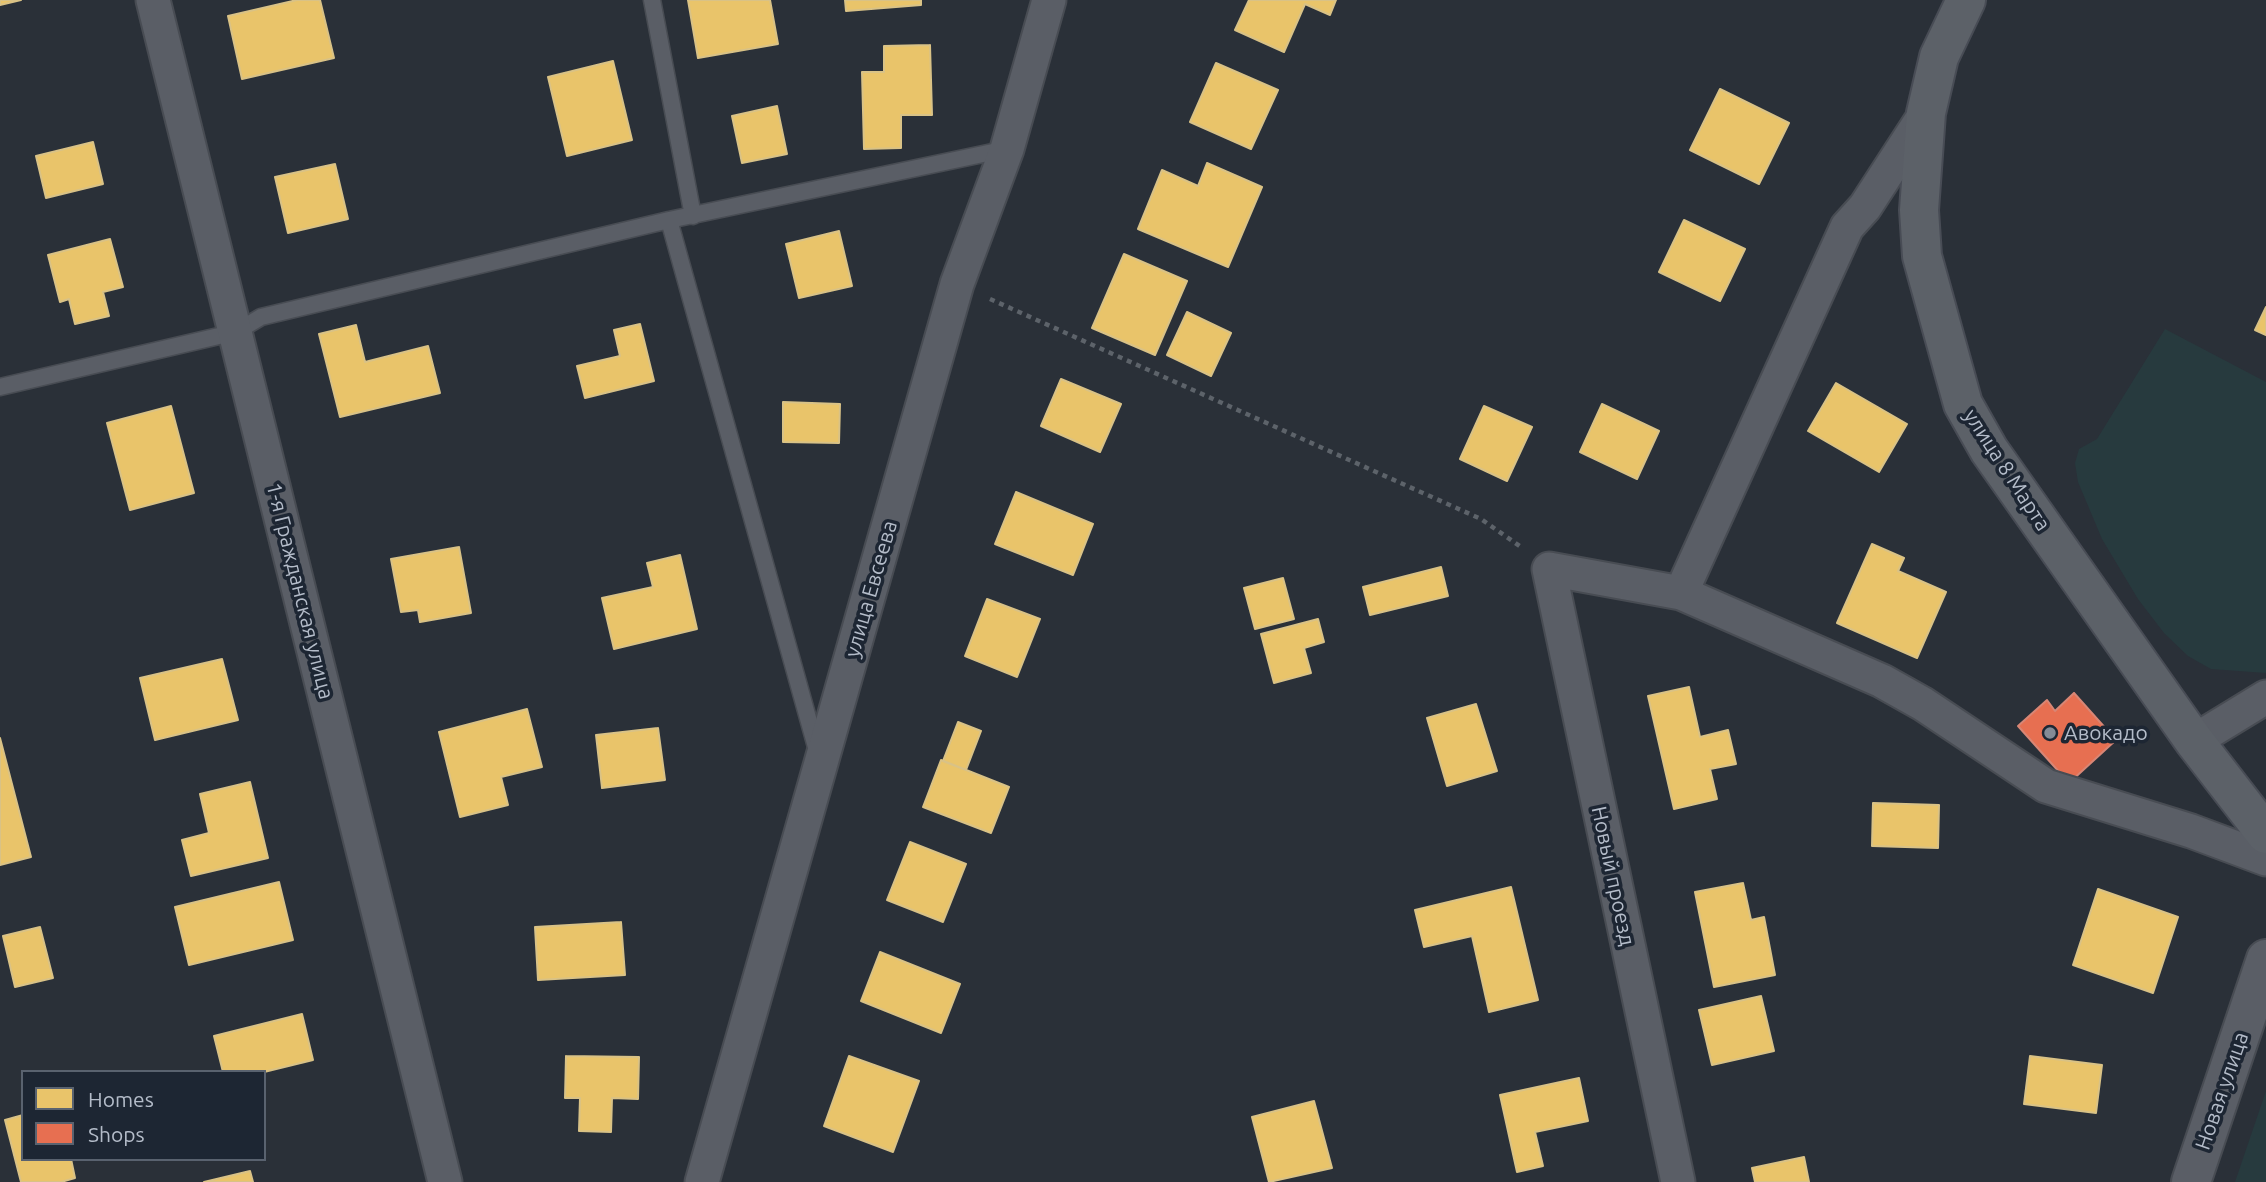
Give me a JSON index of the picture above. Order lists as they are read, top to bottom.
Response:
{
  "streets": {
    "main road": ["улица 8 Марта"],
    "street": [
      "улица Евсеева",
      "1-я Гражданская улица",
      "Новый проезд",
      "Новая улица"
    ]
  },
  "places": ["Авокадо"],
  "legend": ["Homes", "Shops"]
}
